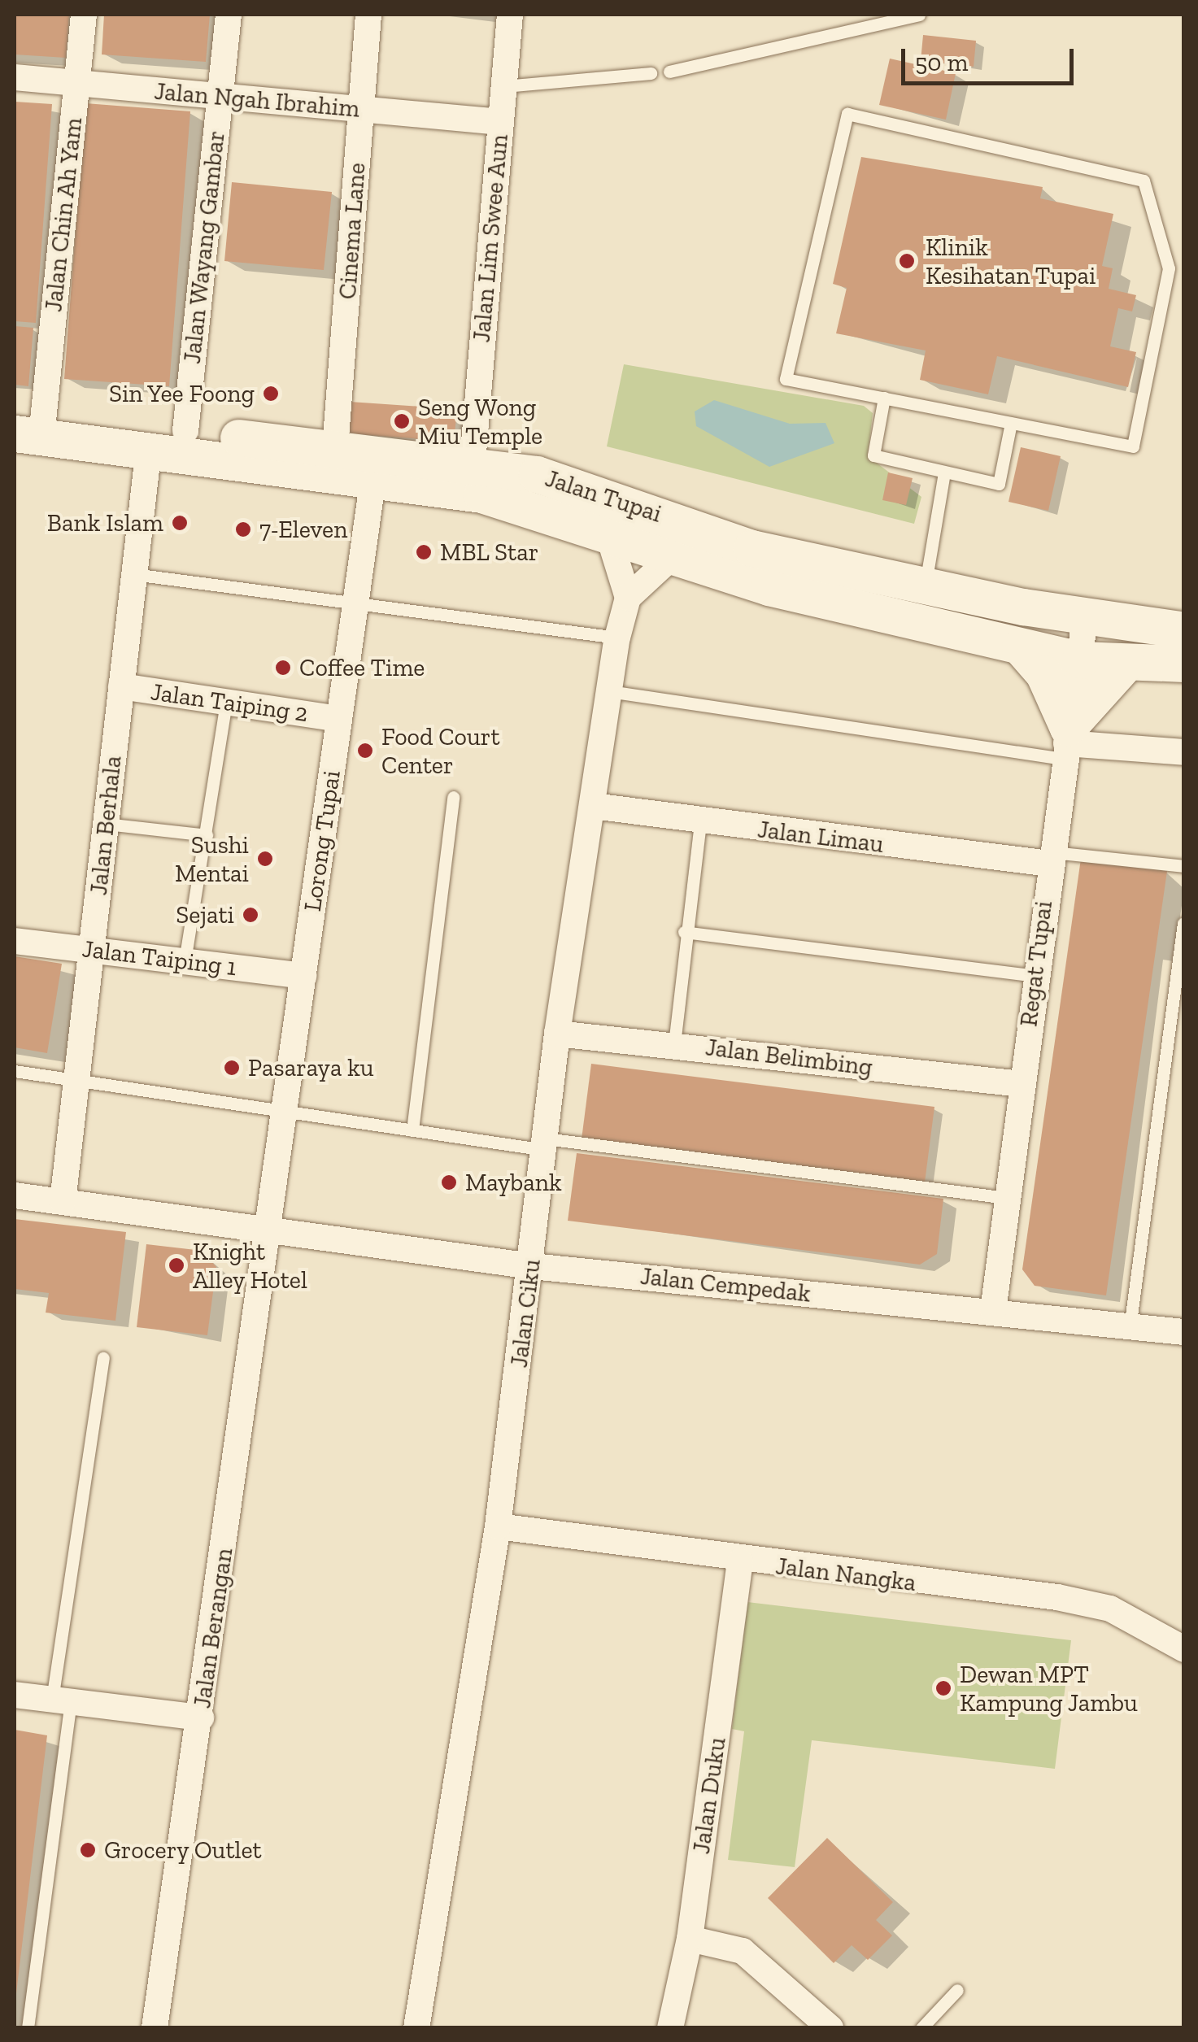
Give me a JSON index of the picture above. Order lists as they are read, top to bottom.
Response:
{
  "streets": {
    "main road": ["Jalan Tupai"],
    "street": [
      "Jalan Ngah Ibrahim",
      "Jalan Chin Ah Yam",
      "Cinema Lane",
      "Jalan Lim Swee Aun",
      "Jalan Wayang Gambar",
      "Jalan Taiping 2",
      "Jalan Berhala",
      "Jalan Limau",
      "Lorong Tupai",
      "Jalan Taiping 1",
      "Regat Tupai",
      "Jalan Belimbing",
      "Jalan Cempedak",
      "Jalan Ciku",
      "Jalan Nangka",
      "Jalan Berangan",
      "Jalan Duku"
    ]
  },
  "crossings": [
    ["Jalan Ngah Ibrahim", "Jalan Chin Ah Yam"],
    ["Jalan Ngah Ibrahim", "Cinema Lane"],
    ["Jalan Ngah Ibrahim", "Jalan Lim Swee Aun"],
    ["Jalan Ngah Ibrahim", "Jalan Wayang Gambar"],
    ["Jalan Chin Ah Yam", "Jalan Tupai"],
    ["Cinema Lane", "Jalan Tupai"],
    ["Jalan Lim Swee Aun", "Jalan Tupai"],
    ["Jalan Wayang Gambar", "Jalan Tupai"],
    ["Jalan Tupai", "Jalan Berhala"],
    ["Jalan Tupai", "Lorong Tupai"],
    ["Jalan Tupai", "Regat Tupai"],
    ["Jalan Taiping 2", "Jalan Berhala"],
    ["Jalan Taiping 2", "Lorong Tupai"],
    ["Jalan Berhala", "Jalan Taiping 1"],
    ["Jalan Berhala", "Jalan Cempedak"],
    ["Jalan Limau", "Regat Tupai"],
    ["Jalan Limau", "Jalan Ciku"],
    ["Lorong Tupai", "Jalan Taiping 1"],
    ["Lorong Tupai", "Jalan Cempedak"],
    ["Lorong Tupai", "Jalan Berangan"],
    ["Regat Tupai", "Jalan Belimbing"],
    ["Regat Tupai", "Jalan Cempedak"],
    ["Jalan Belimbing", "Jalan Ciku"],
    ["Jalan Cempedak", "Jalan Ciku"],
    ["Jalan Cempedak", "Jalan Berangan"],
    ["Jalan Ciku", "Jalan Nangka"],
    ["Jalan Nangka", "Jalan Duku"]
  ],
  "places": [
    "Klinik Kesihatan Tupai",
    "Sin Yee Foong",
    "Seng Wong Miu Temple",
    "Bank Islam",
    "7-Eleven",
    "MBL Star",
    "Coffee Time",
    "Food Court Center",
    "Sushi Mentai",
    "Sejati",
    "Pasaraya ku",
    "Maybank",
    "Knight Alley Hotel",
    "Dewan MPT Kampung Jambu",
    "Grocery Outlet"
  ],
  "scale_bar": "50 m"
}
